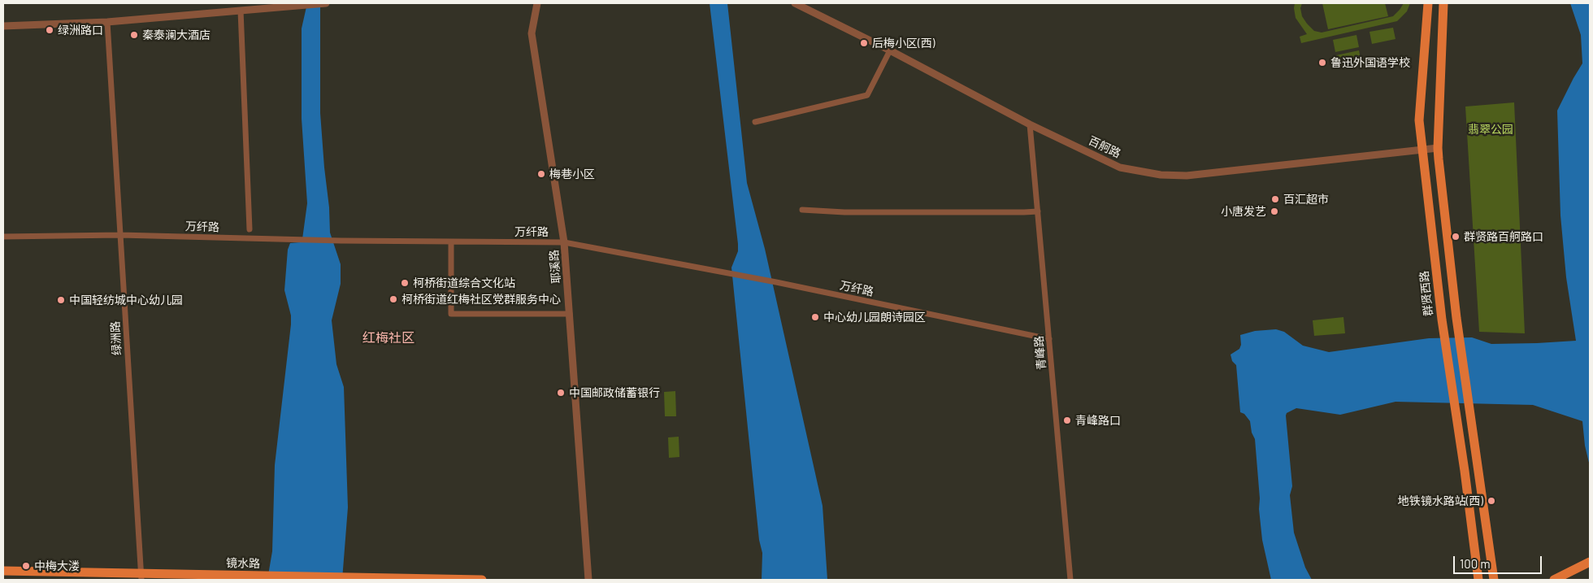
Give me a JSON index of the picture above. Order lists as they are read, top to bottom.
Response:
{
  "streets": {
    "main road": ["群贤西路", "镜水路"],
    "street": [
      "百舸路",
      "万纤路",
      "耶溪路",
      "绿洲路",
      "青峰路"
    ]
  },
  "crossings": [
    ["百舸路", "群贤西路"],
    ["百舸路", "青峰路"],
    ["万纤路", "耶溪路"],
    ["万纤路", "绿洲路"],
    ["万纤路", "青峰路"],
    ["绿洲路", "镜水路"]
  ],
  "districts": ["红梅社区"],
  "parks": ["翡翠公园"],
  "places": [
    "绿洲路口",
    "秦泰澜大酒店",
    "后梅小区(西)",
    "鲁迅外国语学校",
    "梅巷小区",
    "百汇超市",
    "小唐发艺",
    "群贤路百舸路口",
    "柯桥街道综合文化站",
    "柯桥街道红梅社区党群服务中心",
    "中国轻纺城中心幼儿园",
    "中心幼儿园朗诗园区",
    "中国邮政储蓄银行",
    "青峰路口",
    "地铁镜水路站(西)",
    "中梅大溇"
  ],
  "scale_bar": "100 m"
}
